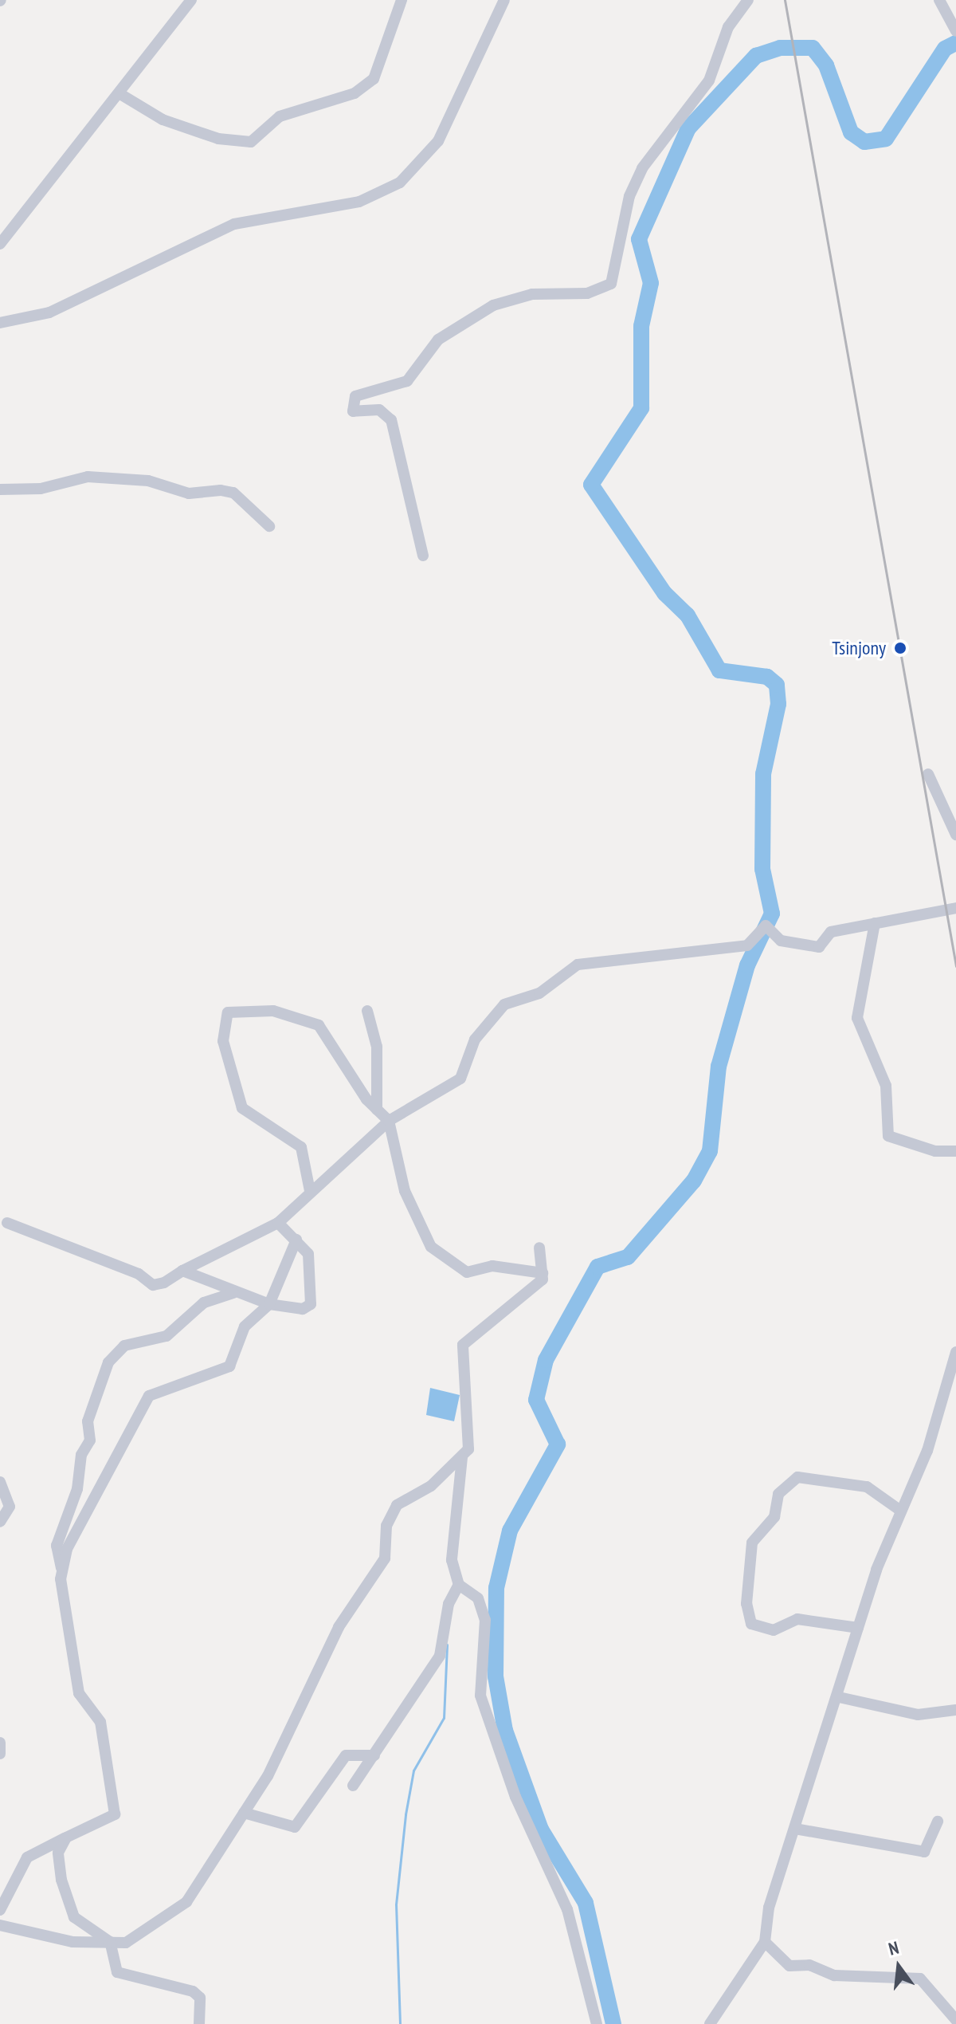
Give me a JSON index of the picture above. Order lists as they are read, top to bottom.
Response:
{
  "places": ["Tsinjony"],
  "north": "top"
}
